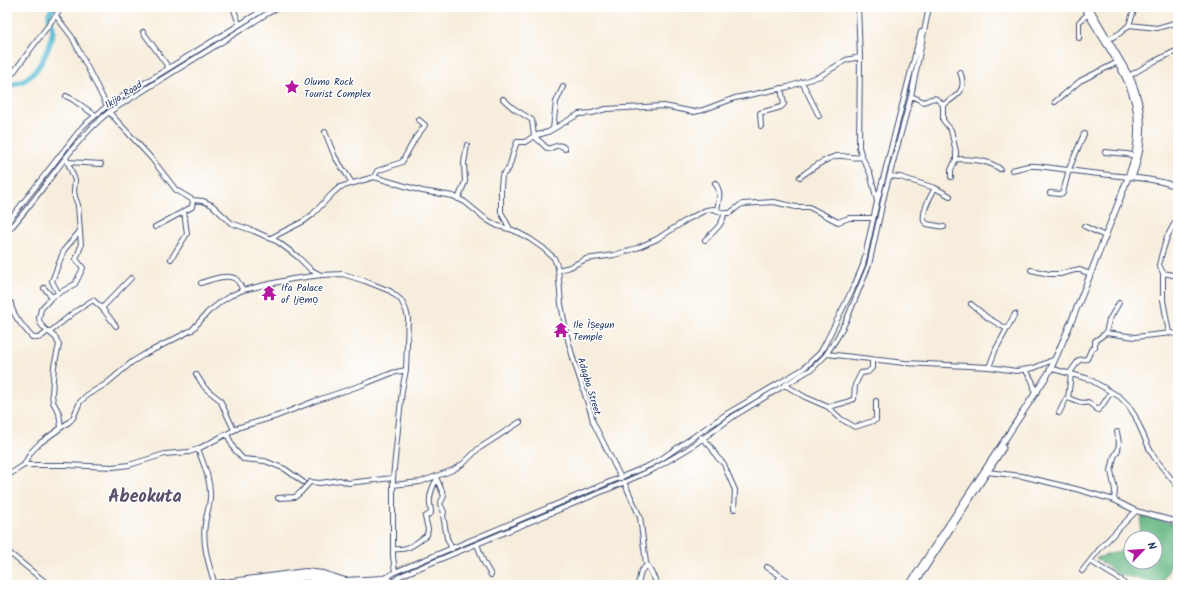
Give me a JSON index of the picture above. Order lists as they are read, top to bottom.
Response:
{
  "streets": {
    "street": ["Ikija Road", "Adagba Street"]
  },
  "districts": ["Abeokuta"],
  "places": {
    "place": ["Olumo Rock Tourist Complex"],
    "temple": ["Ifa Palace of Ijẹmọ", "Ile Ìṣegun Temple"]
  },
  "north": "top right"
}
